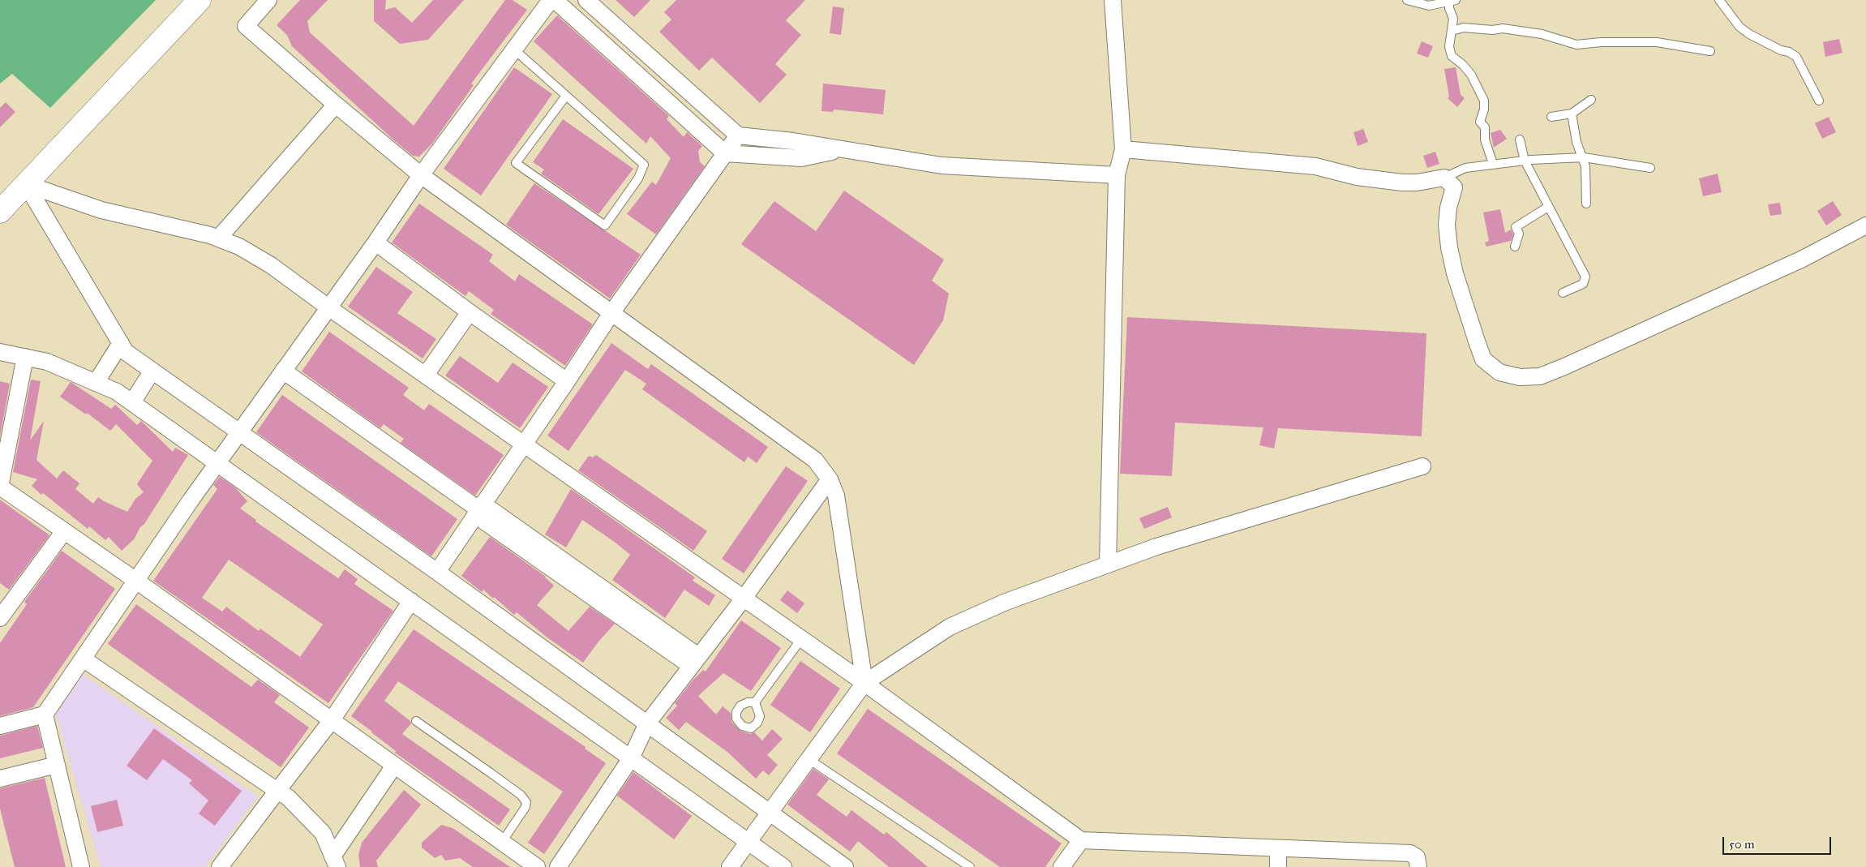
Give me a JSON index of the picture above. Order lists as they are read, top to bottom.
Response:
{
  "scale_bar": "50 m"
}
